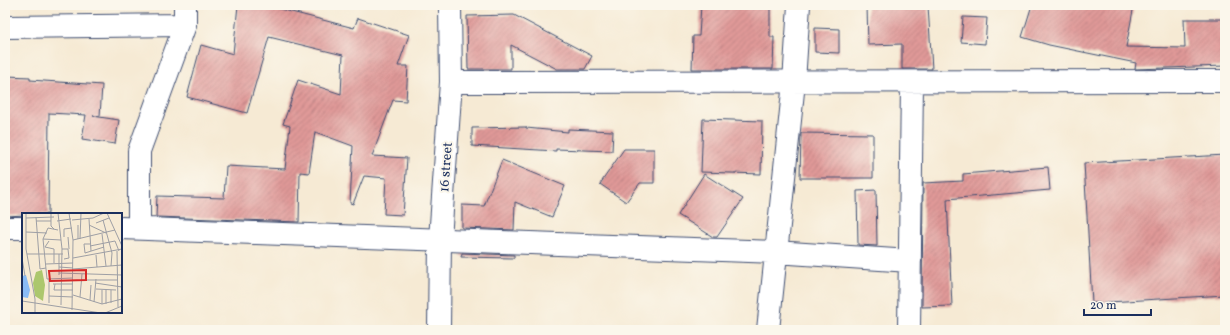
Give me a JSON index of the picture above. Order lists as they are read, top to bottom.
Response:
{
  "streets": {
    "street": ["16 street"]
  },
  "scale_bar": "20 m"
}
